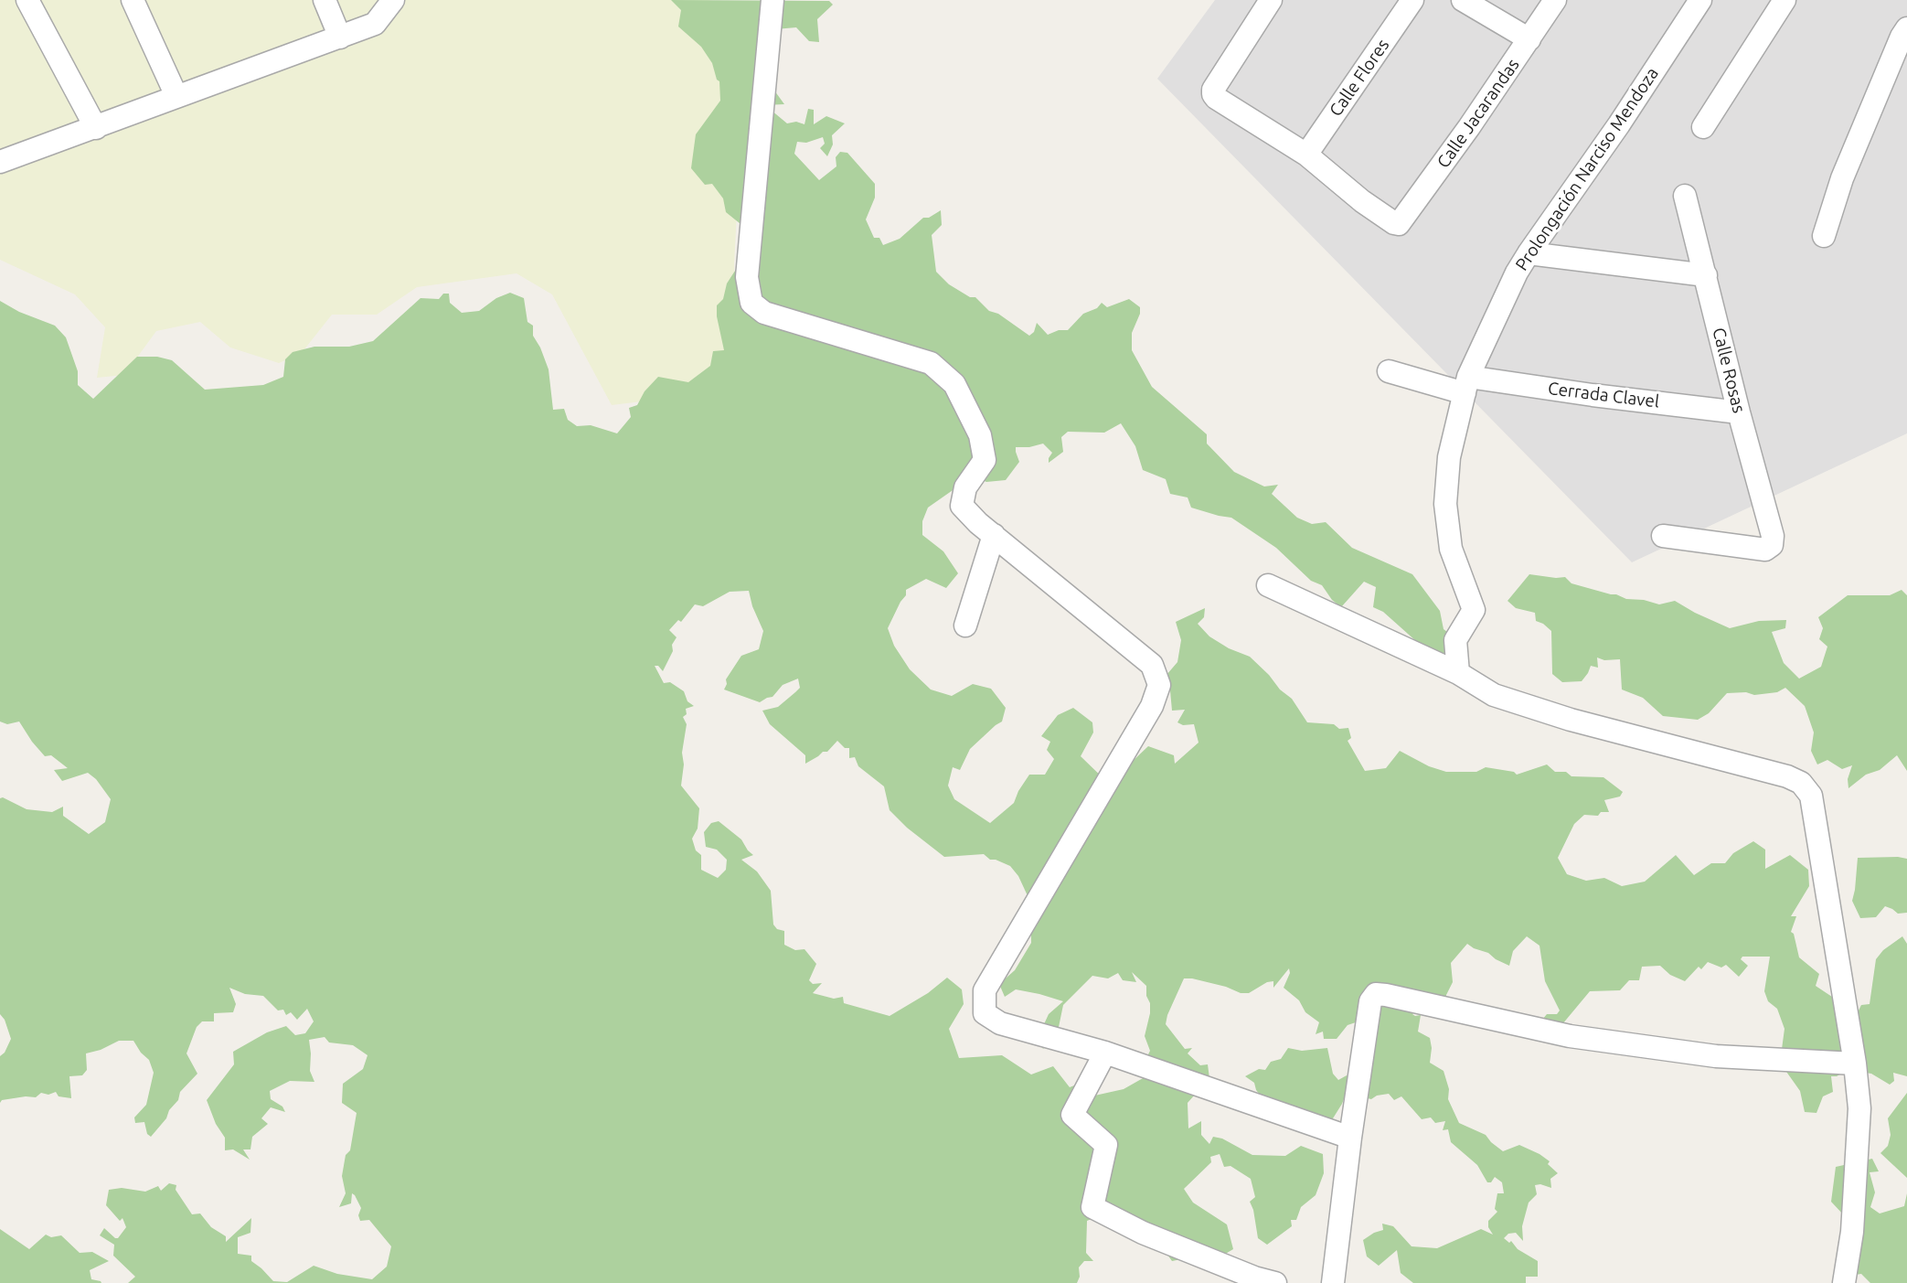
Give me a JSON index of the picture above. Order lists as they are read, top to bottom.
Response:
{
  "streets": {
    "street": [
      "Calle Flores",
      "Calle Jacarandas",
      "Prolongación Narciso Mendoza",
      "Calle Rosas",
      "Cerrada Clavel"
    ]
  },
  "crossings": [
    ["Calle Flores", "Calle Jacarandas"],
    ["Prolongación Narciso Mendoza", "Cerrada Clavel"],
    ["Calle Rosas", "Cerrada Clavel"]
  ]
}
